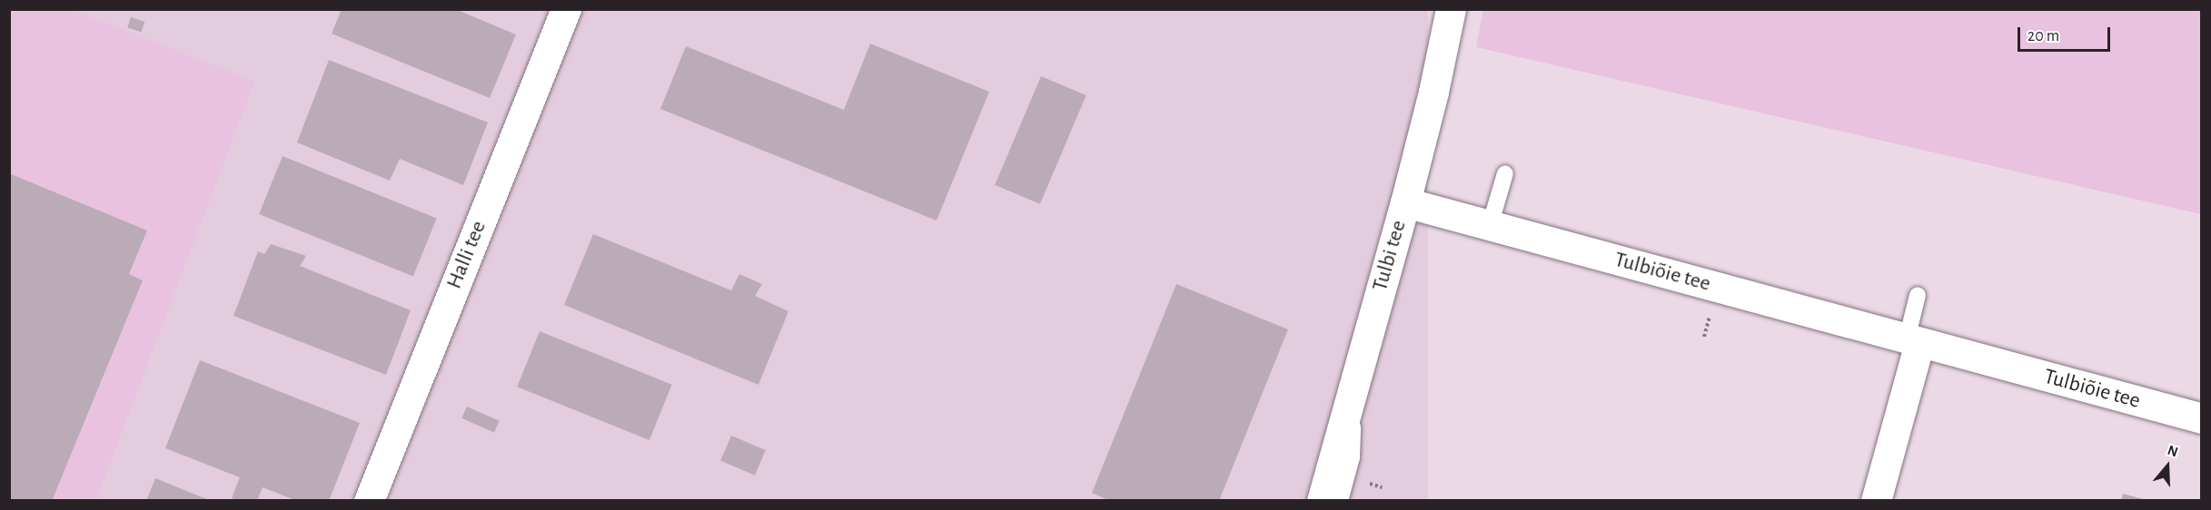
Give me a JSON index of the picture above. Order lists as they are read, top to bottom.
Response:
{
  "streets": {
    "street": ["Halli tee", "Tulbi tee", "Tulbiõie tee"]
  },
  "crossings": [
    ["Tulbi tee", "Tulbiõie tee"]
  ],
  "scale_bar": "20 m",
  "north": "top"
}
